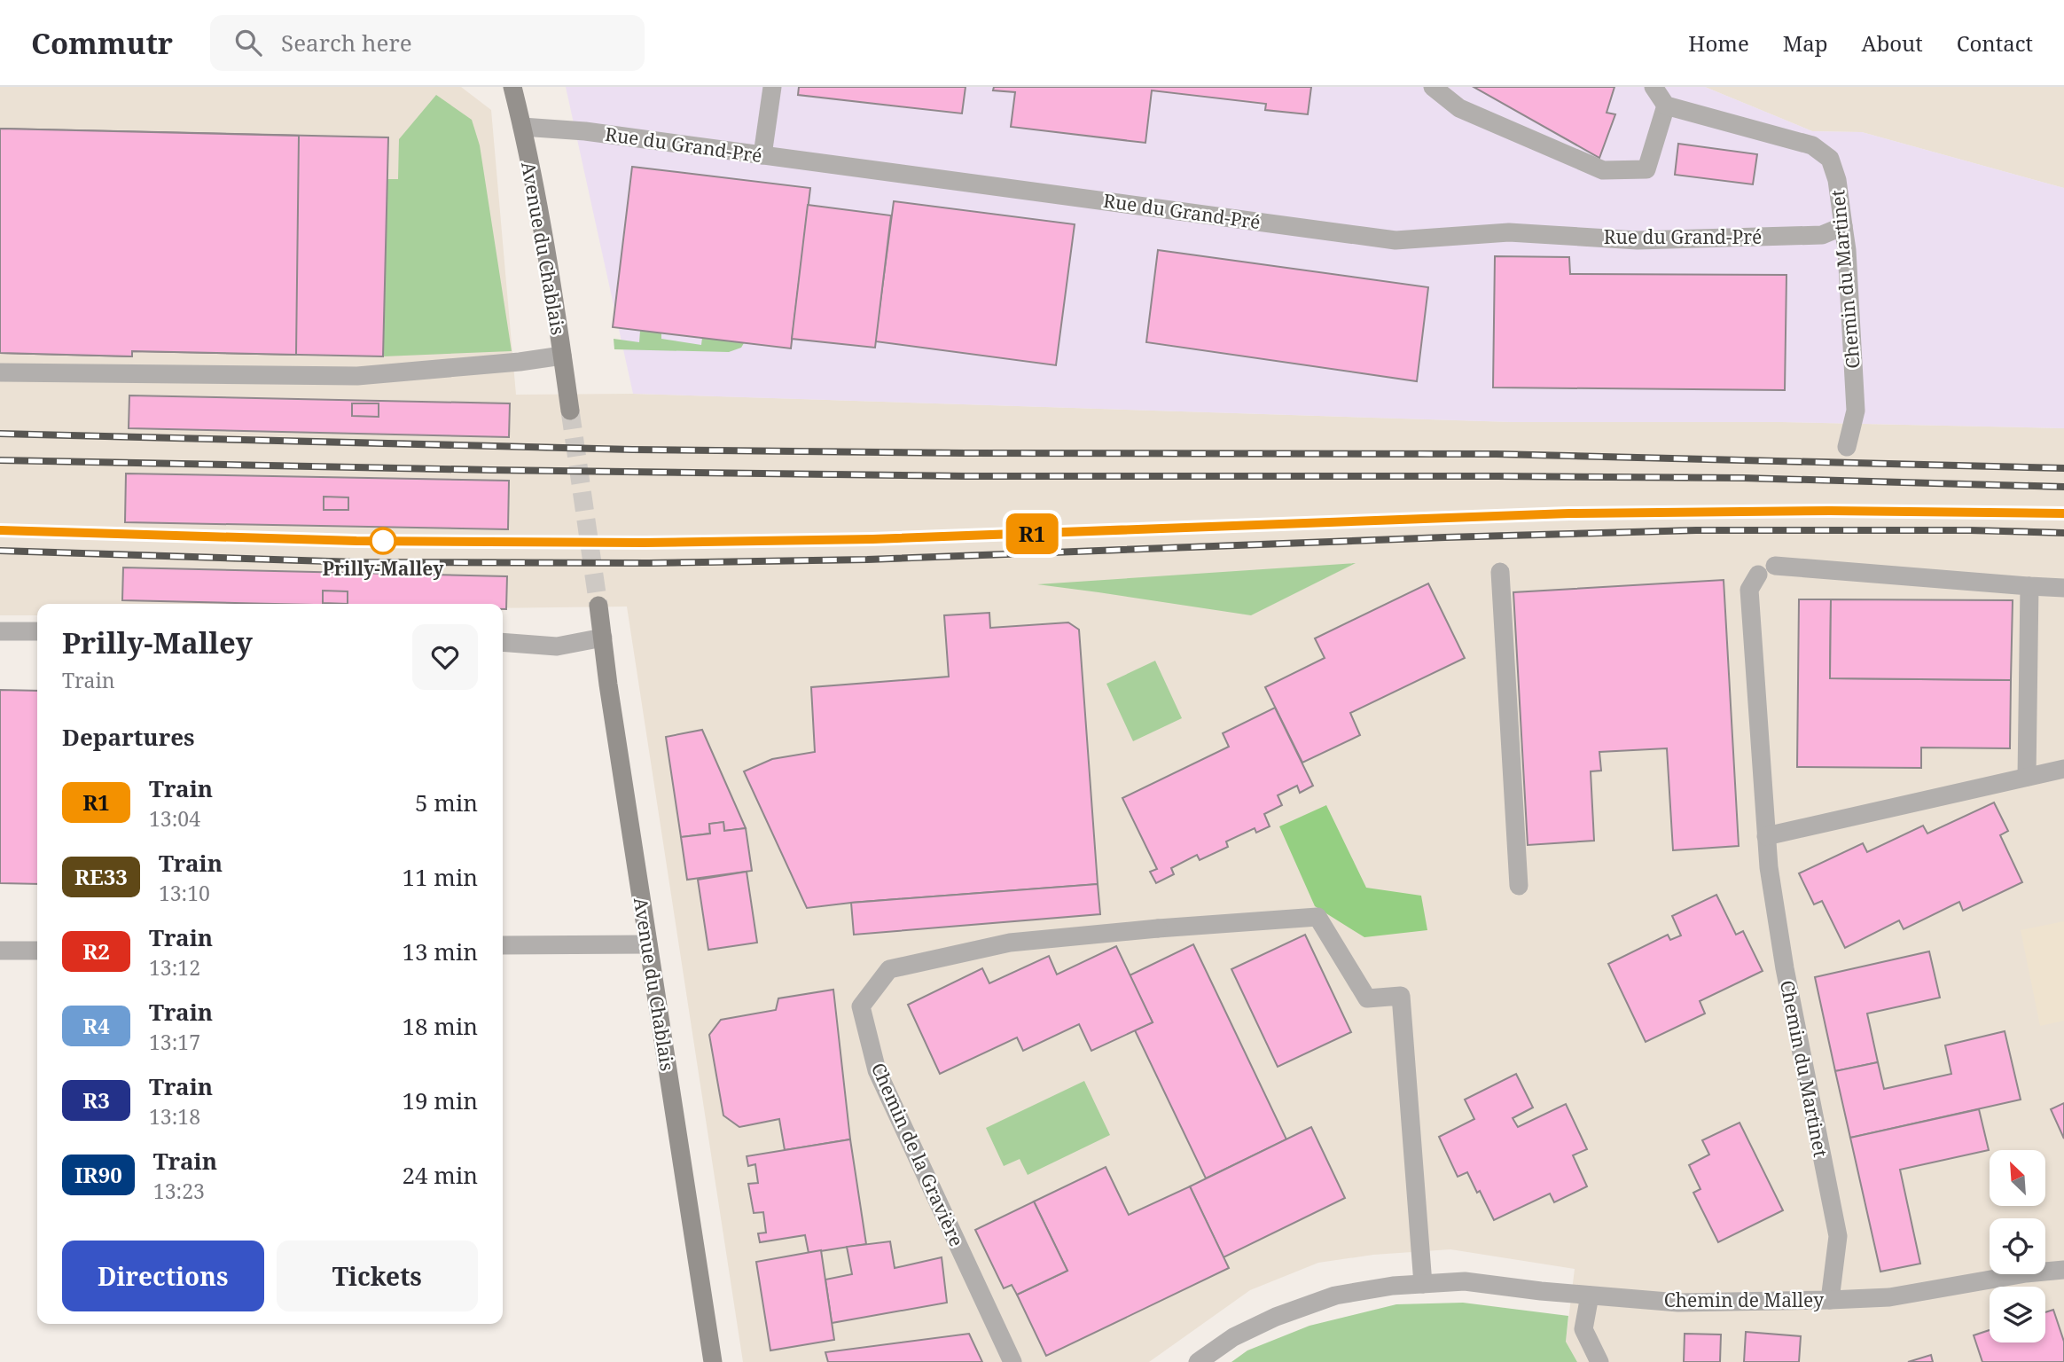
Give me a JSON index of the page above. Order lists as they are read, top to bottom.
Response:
{
  "streets": {
    "main road": ["Avenue du Chablais"],
    "street": [
      "Rue du Grand-Pré",
      "Chemin du Martinet",
      "Chemin de la Gravière",
      "Chemin de Malley"
    ]
  },
  "crossings": [
    ["Rue du Grand-Pré", "Avenue du Chablais"],
    ["Rue du Grand-Pré", "Chemin du Martinet"],
    ["Chemin du Martinet", "Chemin de Malley"],
    ["Chemin de la Gravière", "Chemin de Malley"]
  ],
  "places": ["Prilly-Malley"],
  "north": "top left",
  "page": {
    "header": "Commutr",
    "search": "Search here",
    "nav": [
      "Home",
      "Map",
      "About",
      "Contact"
    ],
    "on_map": "R1",
    "heading": [
      ["Prilly-Malley", "Train"],
      "Departures"
    ],
    "list": [
      {
        "mark": "R1",
        "name": "Train",
        "note": "13:04",
        "value": "5 min"
      },
      {
        "mark": "RE33",
        "name": "Train",
        "note": "13:10",
        "value": "11 min"
      },
      {
        "mark": "R2",
        "name": "Train",
        "note": "13:12",
        "value": "13 min"
      },
      {
        "mark": "R4",
        "name": "Train",
        "note": "13:17",
        "value": "18 min"
      },
      {
        "mark": "R3",
        "name": "Train",
        "note": "13:18",
        "value": "19 min"
      },
      {
        "mark": "IR90",
        "name": "Train",
        "note": "13:23",
        "value": "24 min"
      }
    ],
    "buttons": ["Directions", "Tickets"]
  }
}
